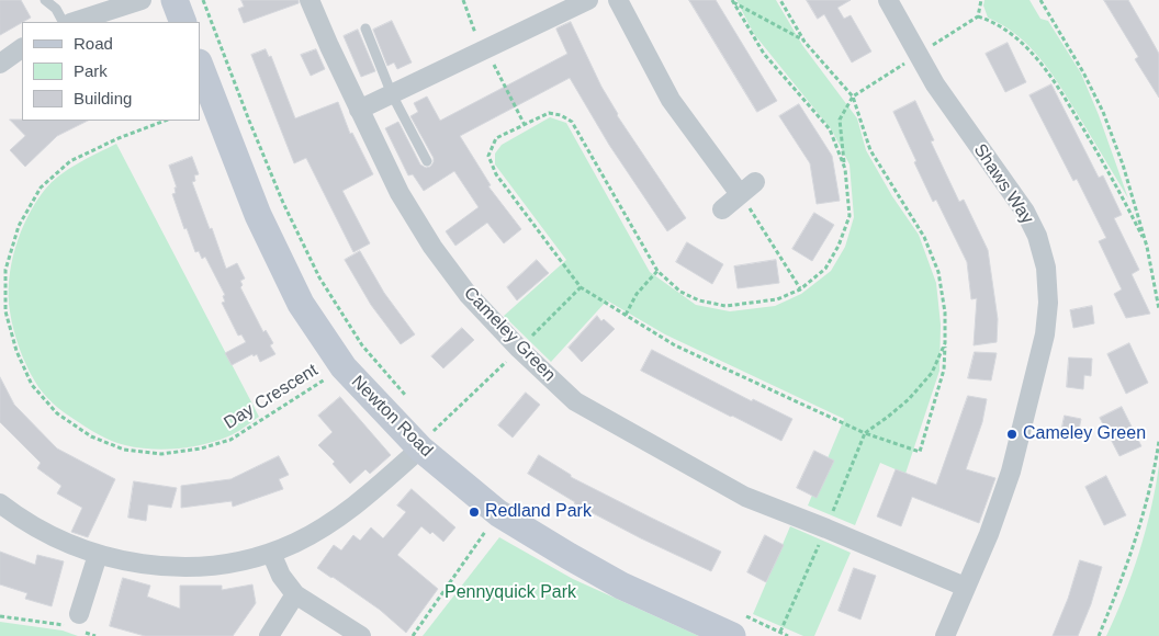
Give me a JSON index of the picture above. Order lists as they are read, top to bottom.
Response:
{
  "streets": {
    "street": ["Shaws Way", "Cameley Green", "Newton Road"],
    "path": ["Day Crescent"]
  },
  "crossings": [
    ["Shaws Way", "Cameley Green"],
    ["Day Crescent", "Newton Road"]
  ],
  "parks": ["Pennyquick Park"],
  "places": ["Cameley Green", "Redland Park"],
  "legend": ["Road", "Park", "Building"]
}
